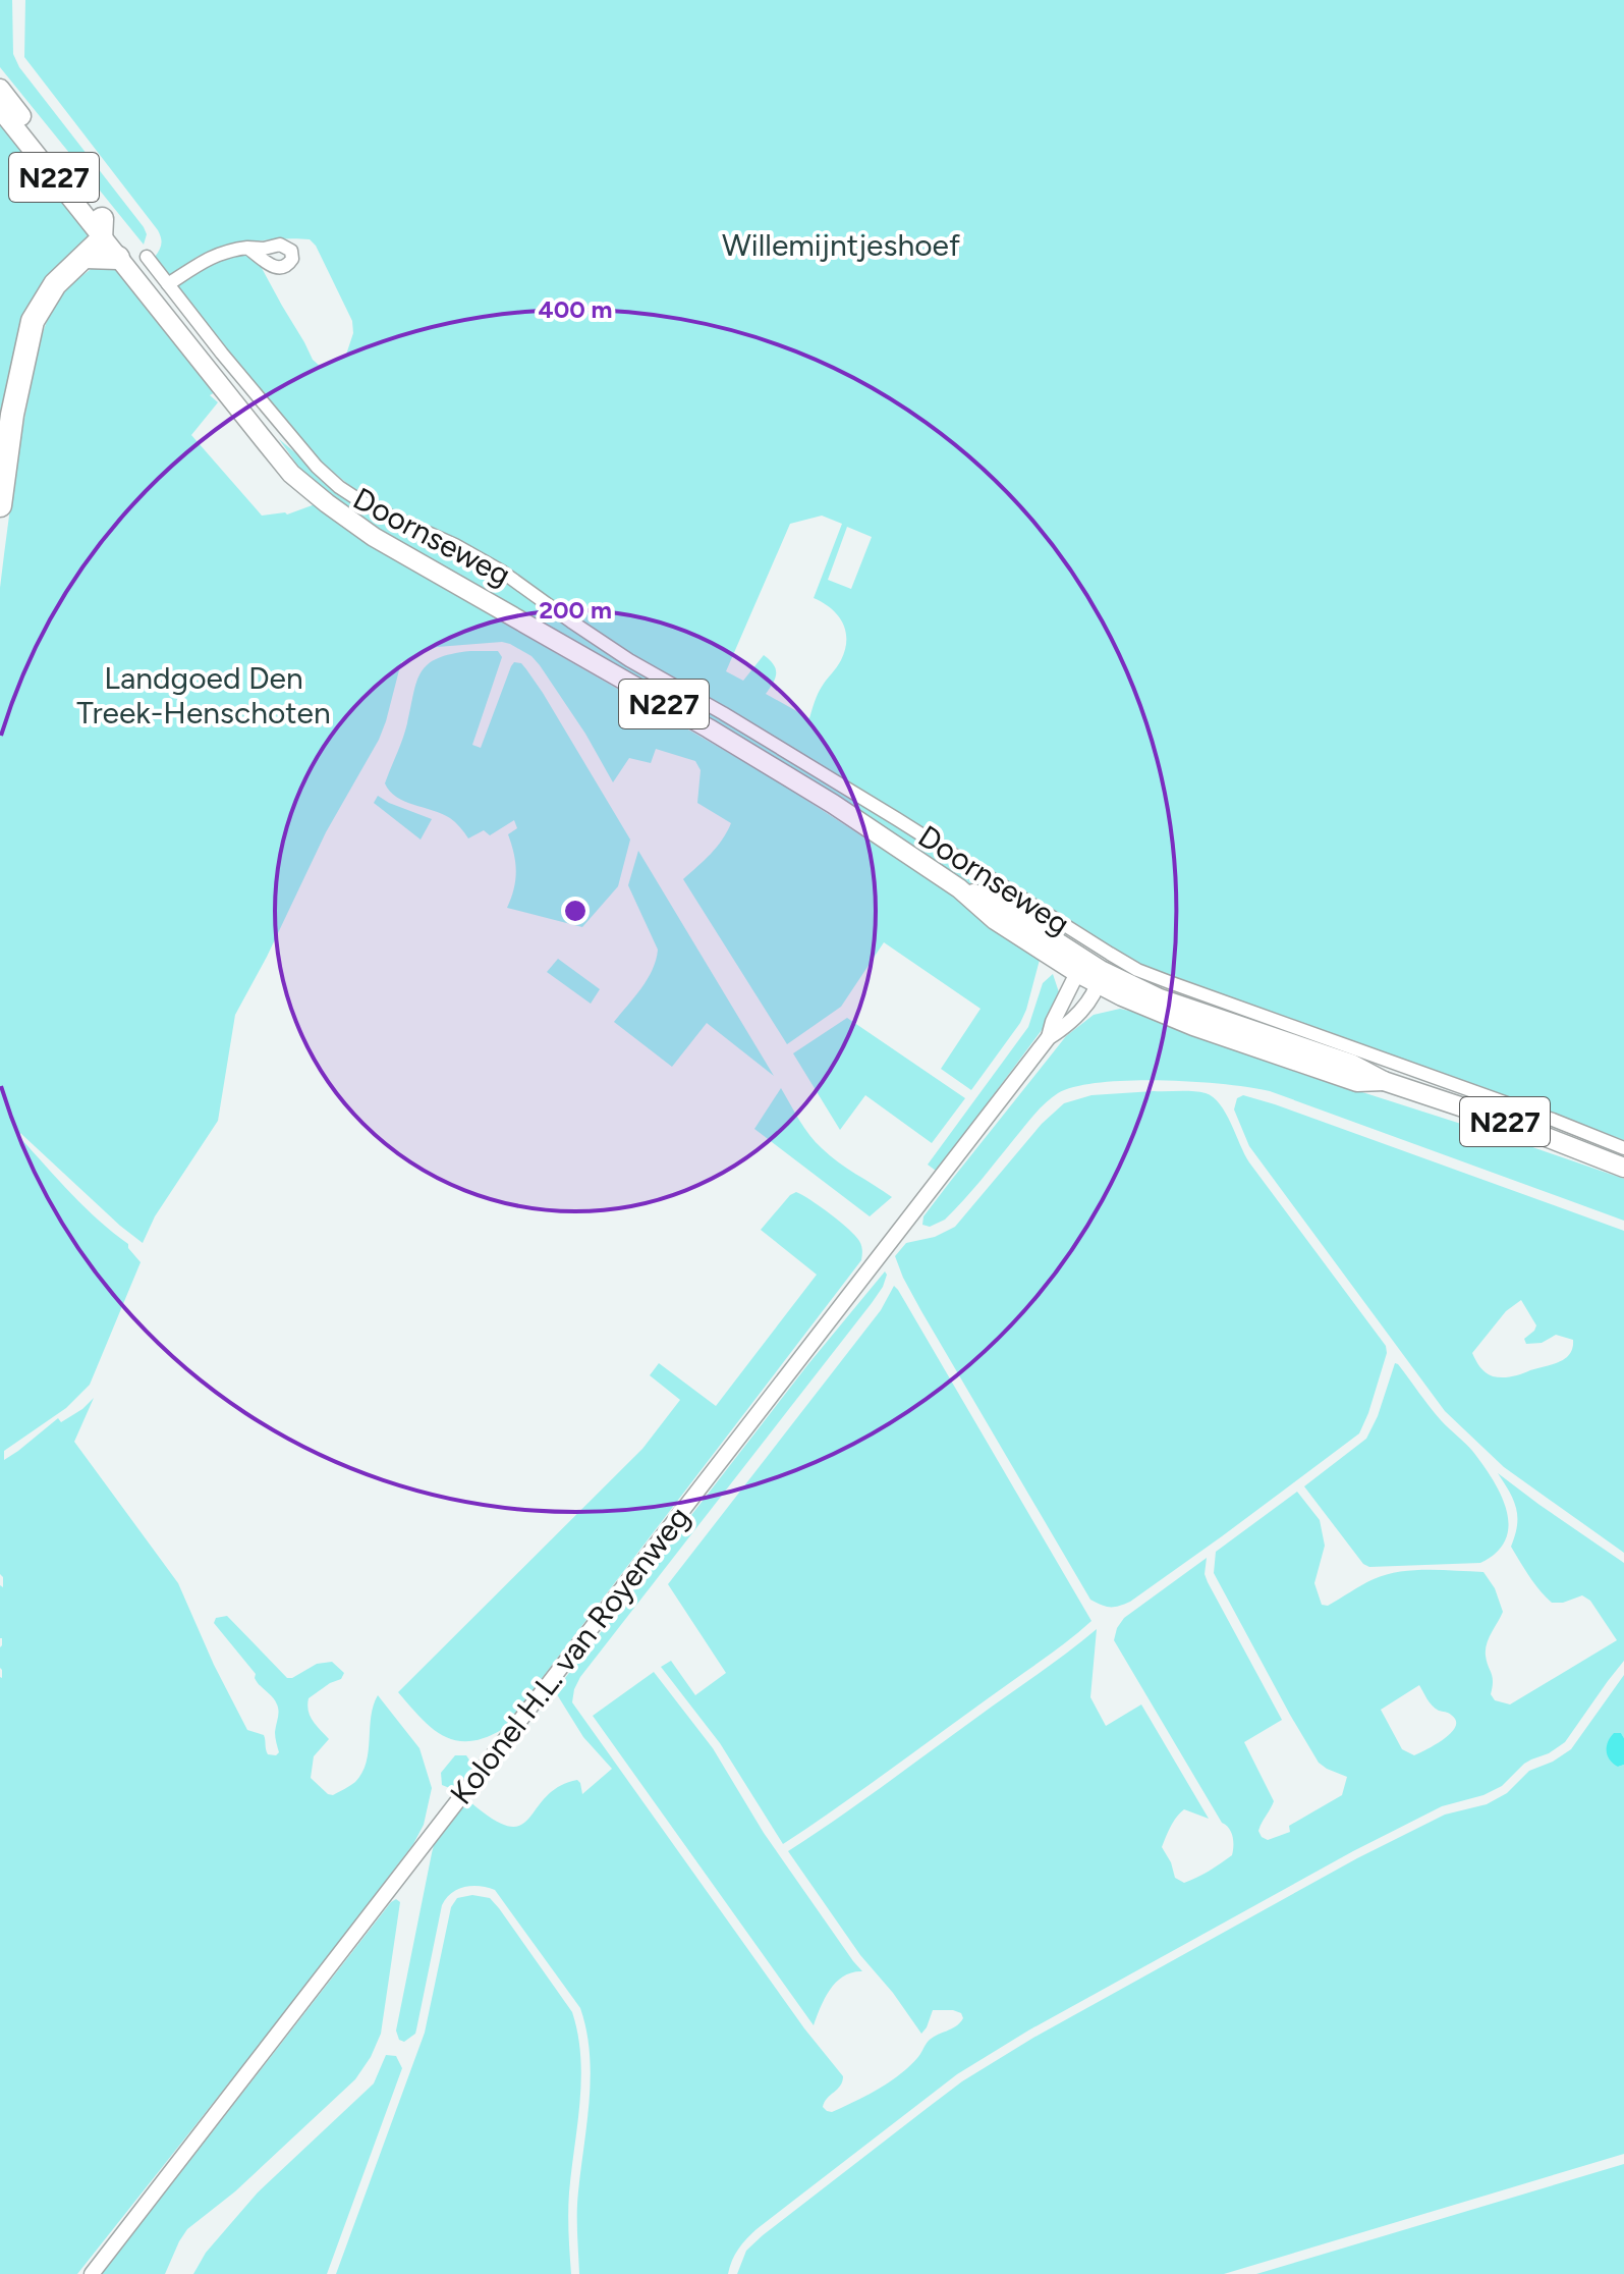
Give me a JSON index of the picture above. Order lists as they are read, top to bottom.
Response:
{
  "streets": {
    "main road": ["N227", "Doornseweg"],
    "street": ["Kolonel H.L. van Royenweg"]
  },
  "crossings": [
    ["Doornseweg", "Kolonel H.L. van Royenweg"]
  ],
  "parks": ["Willemijntjeshoef", "Landgoed Den Treek-Henschoten"],
  "rings": ["400 m", "200 m"]
}
